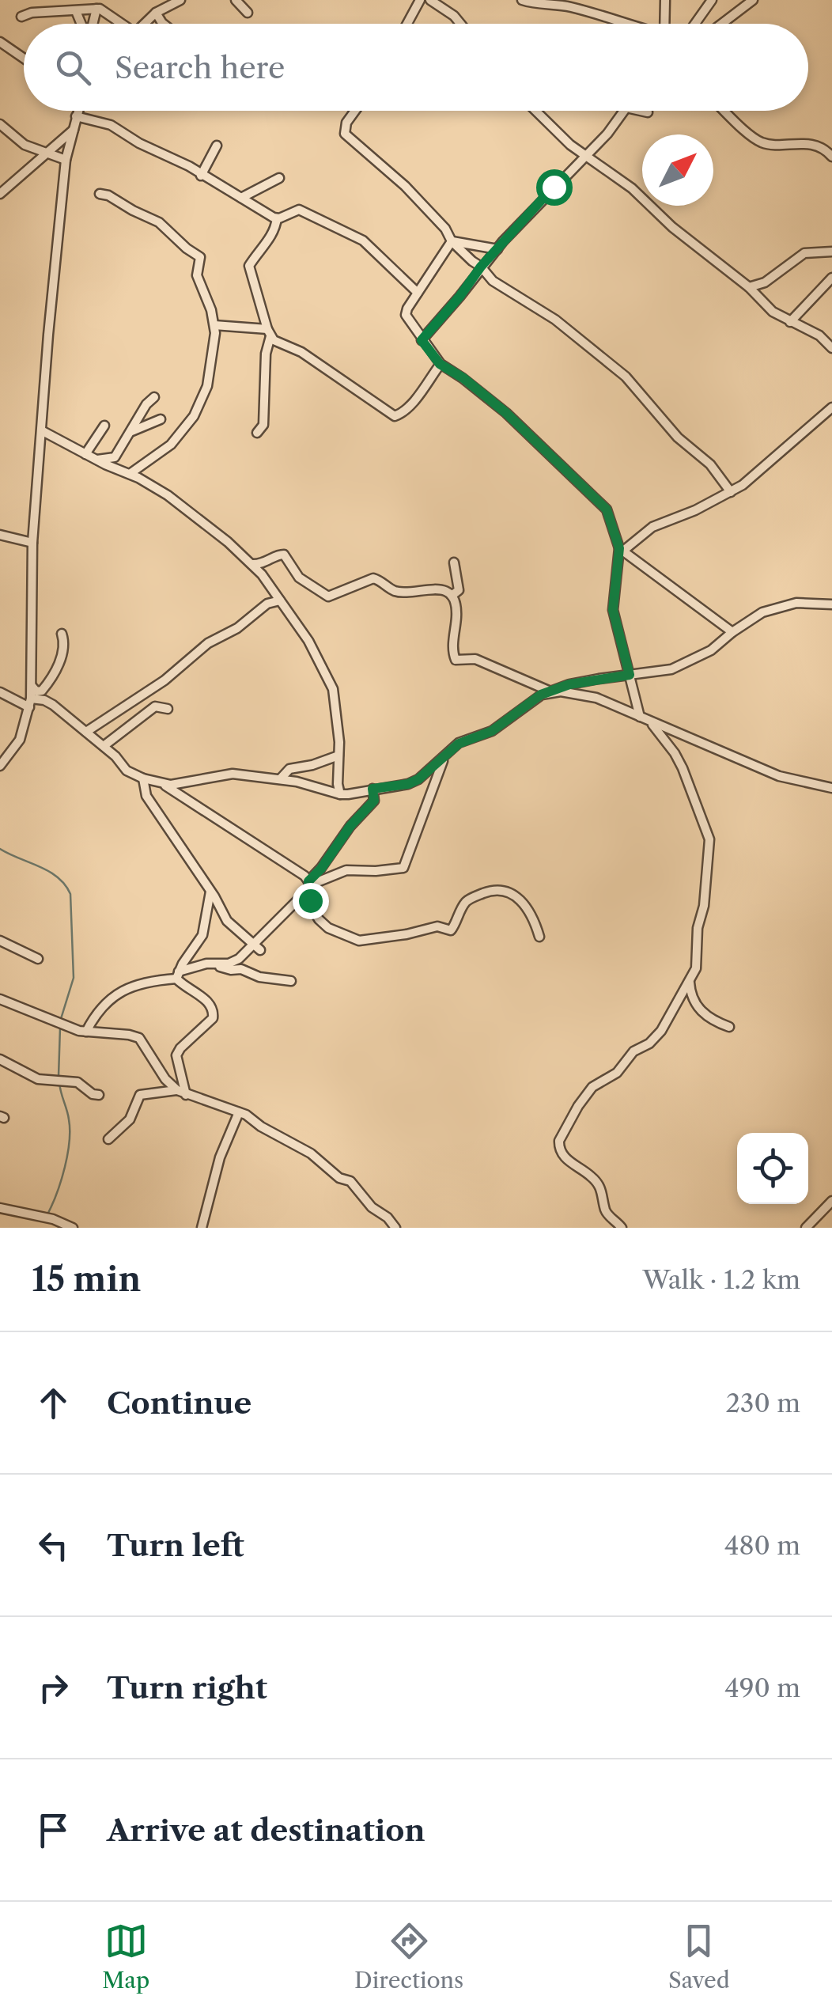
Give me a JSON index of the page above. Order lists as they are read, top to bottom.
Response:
{
  "north": "top right",
  "page": {
    "search": "Search here",
    "heading": ["15 min", "Walk · 1.2 km"],
    "list": [
      ["Continue", "230 m"],
      ["Turn left", "480 m"],
      ["Turn right", "490 m"],
      "Arrive at destination"
    ],
    "nav": ["Map", "Directions", "Saved"]
  }
}
